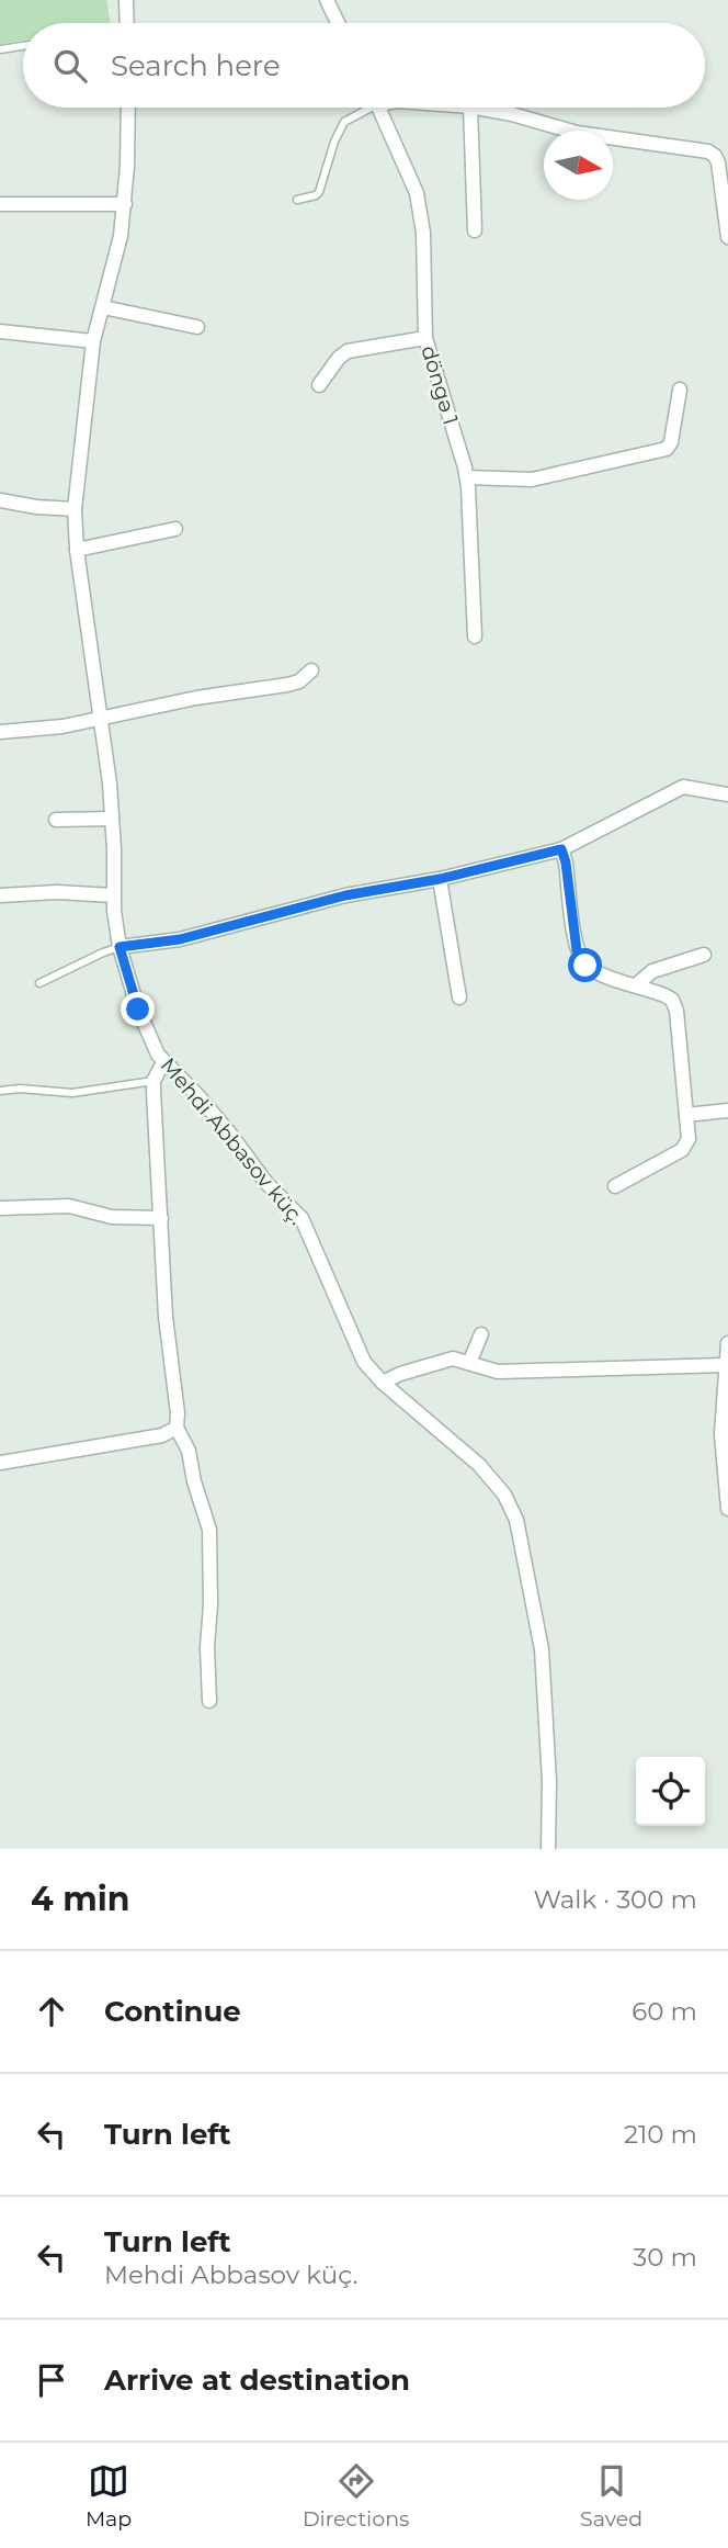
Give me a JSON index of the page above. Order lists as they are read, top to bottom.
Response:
{
  "streets": {
    "street": ["döngə 1", "Mehdi Abbasov küç."]
  },
  "north": "right",
  "page": {
    "search": "Search here",
    "heading": ["4 min", "Walk · 300 m"],
    "list": [
      ["Continue", "60 m"],
      ["Turn left", "210 m"],
      ["Turn left", "Mehdi Abbasov küç.", "30 m"],
      "Arrive at destination"
    ],
    "nav": ["Map", "Directions", "Saved"]
  }
}
